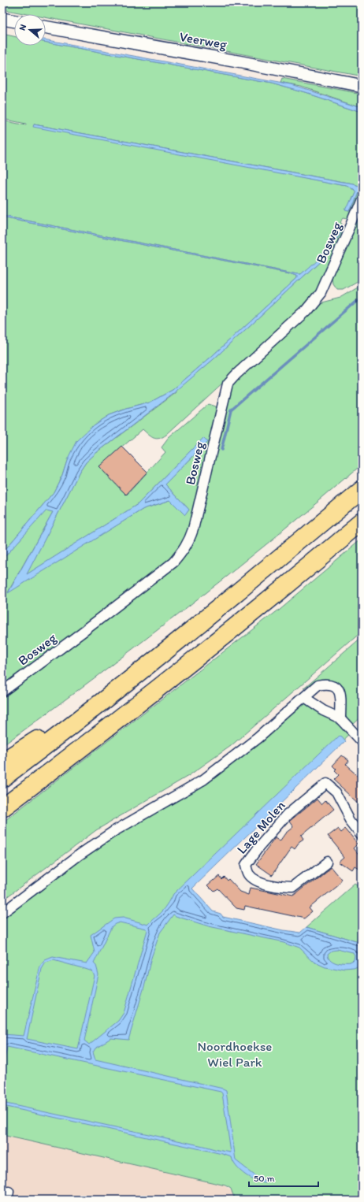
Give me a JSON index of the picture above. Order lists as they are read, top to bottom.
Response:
{
  "streets": {
    "street": ["Veerweg", "Bosweg", "Lage Molen"]
  },
  "parks": ["Noordhoekse Wiel Park"],
  "scale_bar": "50 m",
  "north": "left"
}
